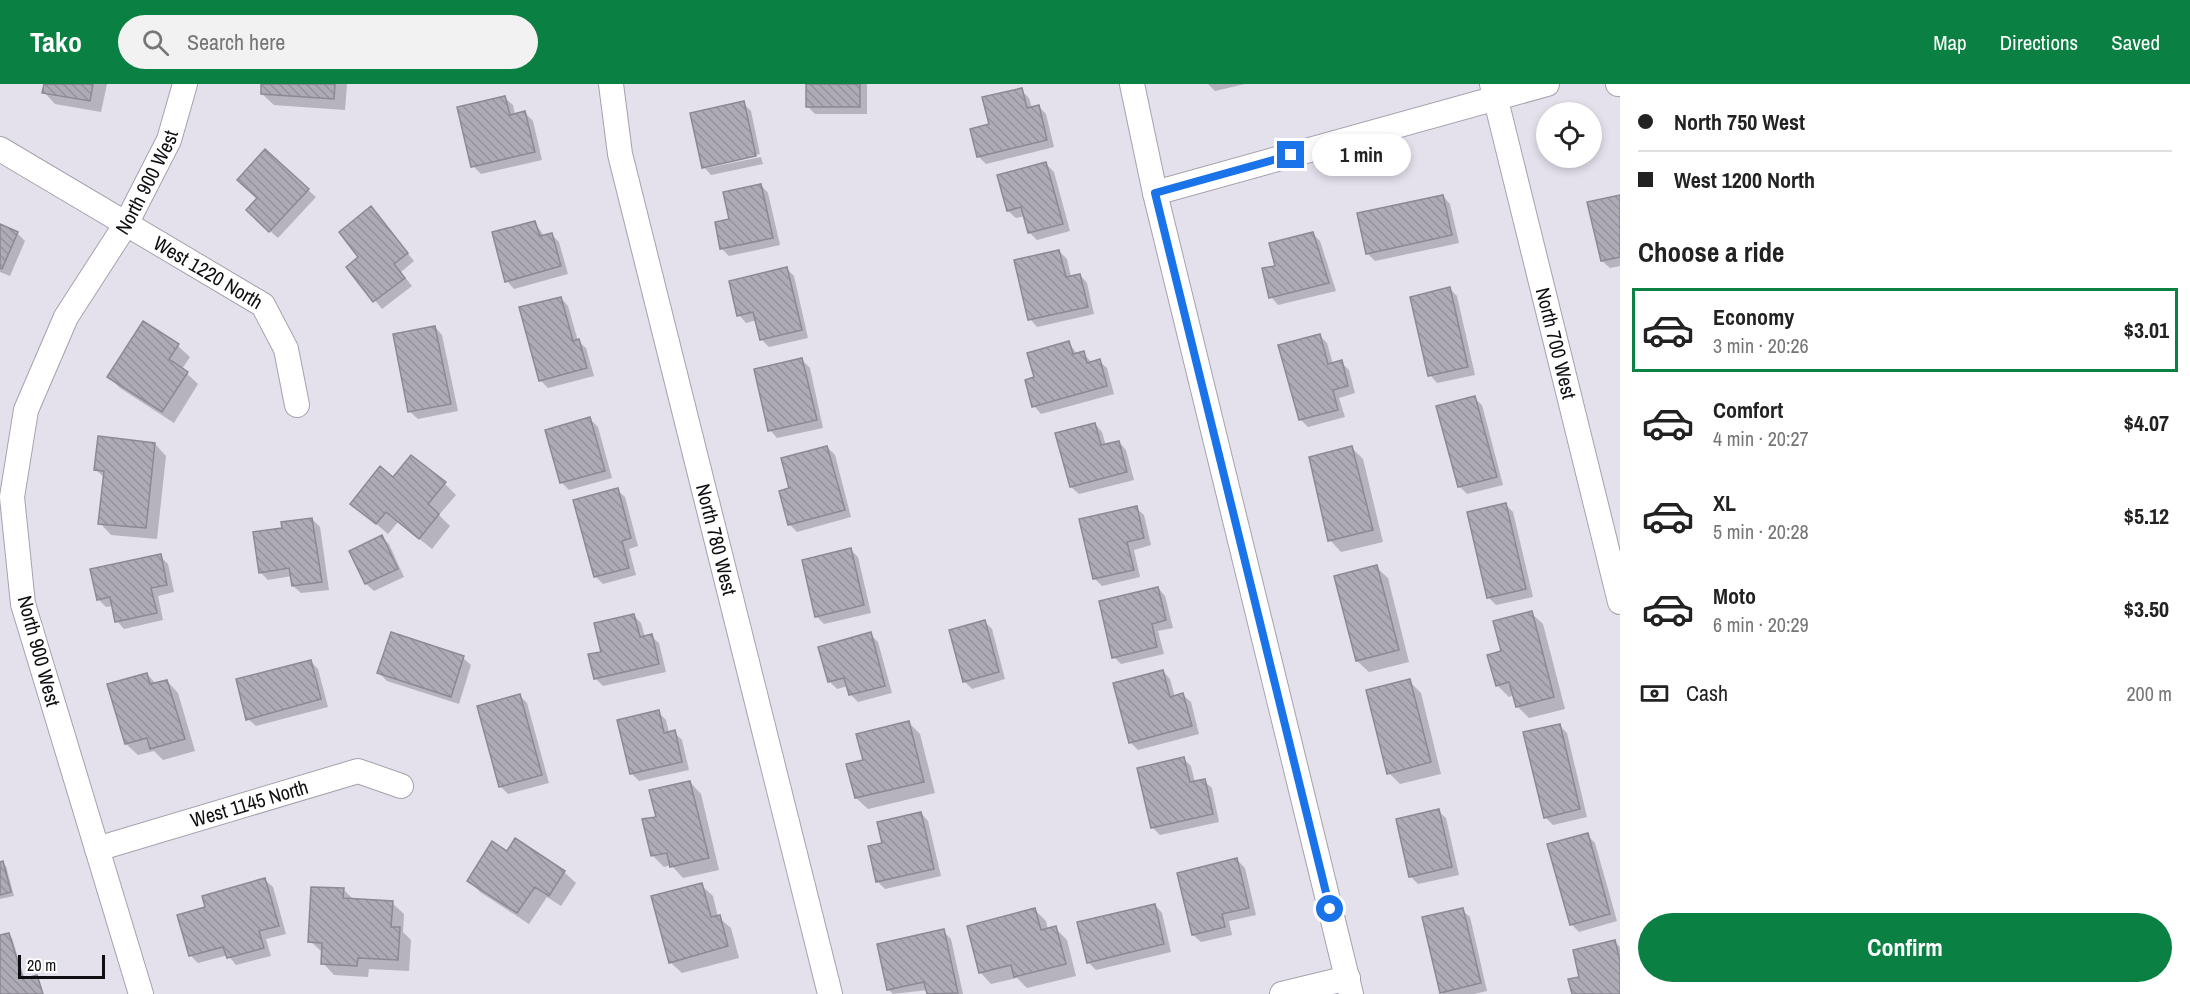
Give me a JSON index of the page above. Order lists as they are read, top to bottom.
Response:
{
  "streets": {
    "street": [
      "North 900 West",
      "West 1220 North",
      "North 700 West",
      "North 780 West",
      "West 1145 North"
    ]
  },
  "crossings": [
    ["North 900 West", "West 1220 North"],
    ["North 900 West", "West 1145 North"]
  ],
  "scale_bar": "20 m",
  "page": {
    "header": "Tako",
    "search": "Search here",
    "nav": ["Map", "Directions", "Saved"],
    "banner": ["North 750 West", "West 1200 North"],
    "bubble": "1 min",
    "heading": "Choose a ride",
    "list": [
      {
        "name": "Economy",
        "note": "3 min · 20:26",
        "value": "$3.01"
      },
      {
        "name": "Comfort",
        "note": "4 min · 20:27",
        "value": "$4.07"
      },
      {
        "name": "XL",
        "note": "5 min · 20:28",
        "value": "$5.12"
      },
      {
        "name": "Moto",
        "note": "6 min · 20:29",
        "value": "$3.50"
      }
    ],
    "pay": ["Cash", "200 m"],
    "buttons": "Confirm",
    "scale": "20 m"
  }
}
